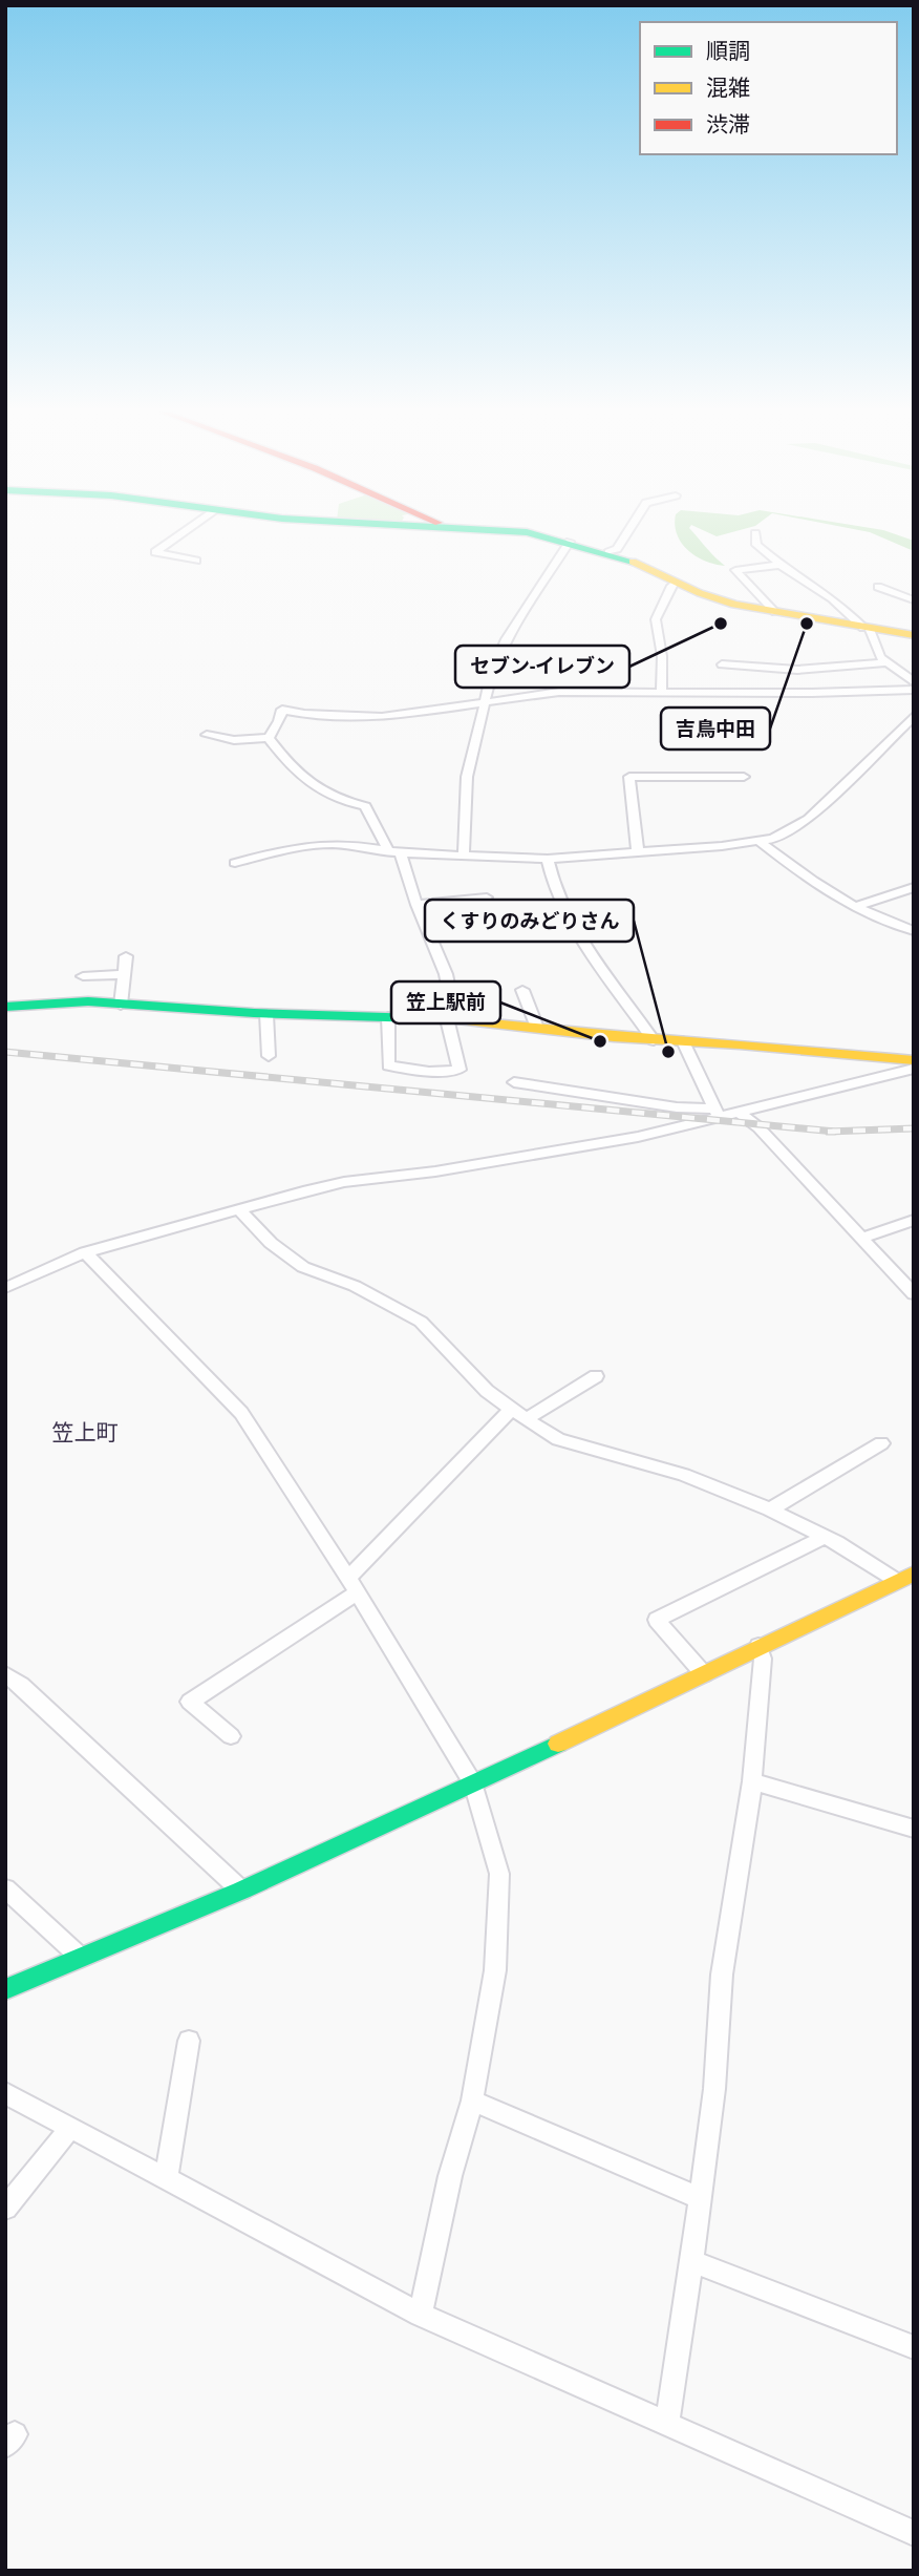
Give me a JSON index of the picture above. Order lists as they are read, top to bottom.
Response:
{
  "districts": ["笠上町"],
  "places": [
    "セブン-イレブン",
    "吉鳥中田",
    "笠上駅前",
    "くすりのみどりさん"
  ],
  "legend": ["順調", "混雑", "渋滞"]
}
